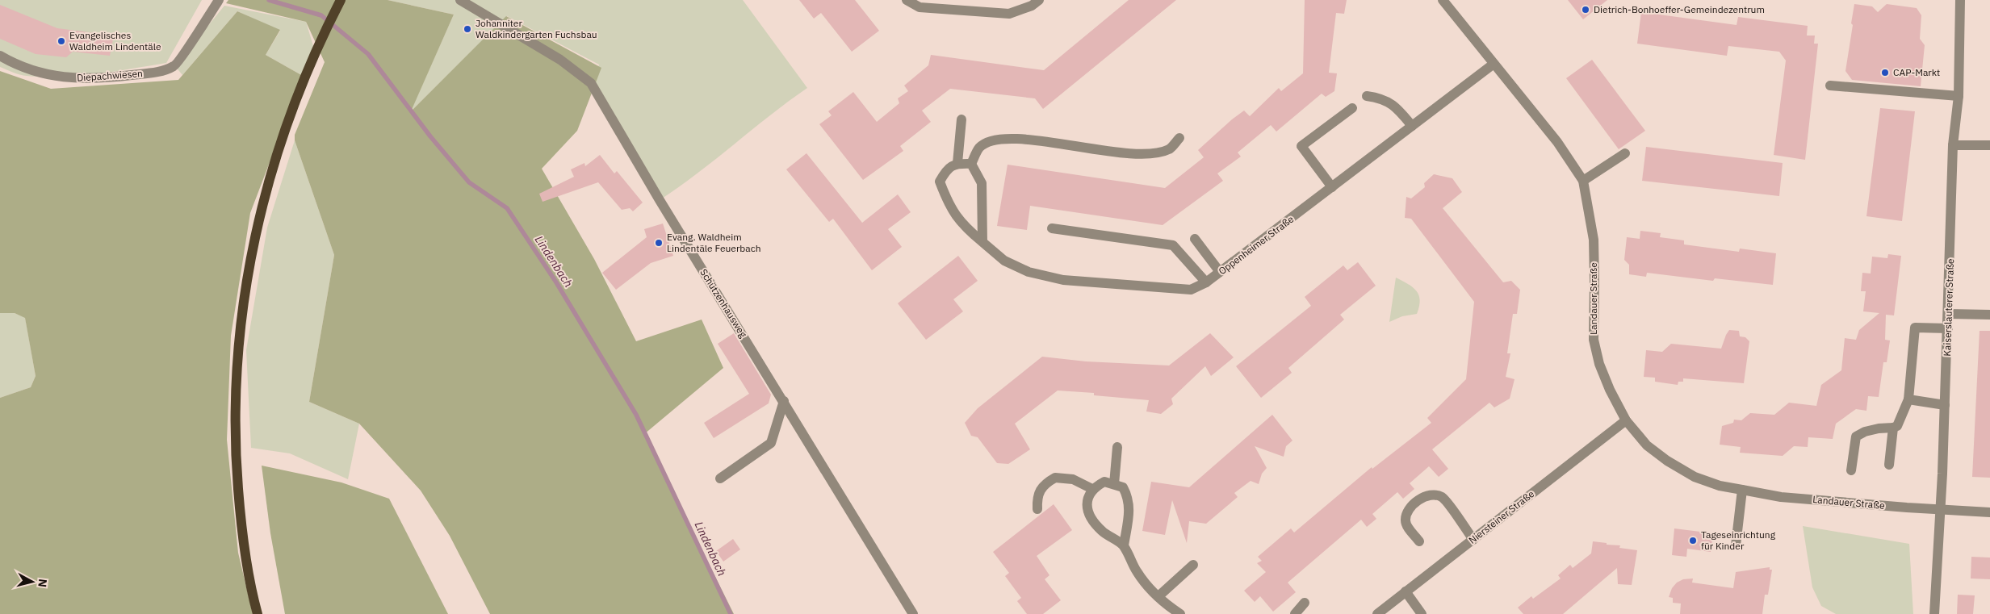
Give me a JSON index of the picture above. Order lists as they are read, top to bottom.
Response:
{
  "streets": {
    "street": [
      "Diepachwiesen",
      "Oppenheimer Straße",
      "Landauer Straße",
      "Schützenhausweg",
      "Kaiserslauterer Straße",
      "Niersteiner Straße"
    ]
  },
  "crossings": [
    ["Oppenheimer Straße", "Landauer Straße"],
    ["Landauer Straße", "Kaiserslauterer Straße"],
    ["Landauer Straße", "Niersteiner Straße"]
  ],
  "water": ["Lindenbach"],
  "places": [
    "Dietrich-Bonhoeffer-Gemeindezentrum",
    "Johanniter Waldkindergarten Fuchsbau",
    "Evangelisches Waldheim Lindentäle",
    "CAP-Markt",
    "Evang. Waldheim Lindentäle Feuerbach",
    "Tageseinrichtung für Kinder"
  ],
  "north": "right"
}
